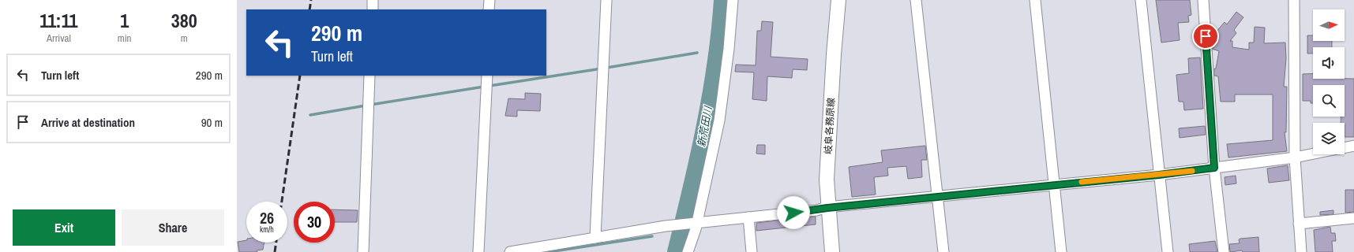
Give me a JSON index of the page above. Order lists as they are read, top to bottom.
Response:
{
  "streets": {
    "main road": ["岐阜各務原線"]
  },
  "water": ["新荒田川"],
  "north": "right",
  "page": {
    "eta": [
      "11:11",
      "Arrival",
      "1",
      "min",
      "380",
      "m"
    ],
    "turn": ["290 m", "Turn left"],
    "list": [
      {
        "name": "Turn left",
        "value": "290 m"
      },
      {
        "name": "Arrive at destination",
        "value": "90 m"
      }
    ],
    "speed": "26 km/h",
    "limit": "30",
    "buttons": ["Exit", "Share"]
  }
}
